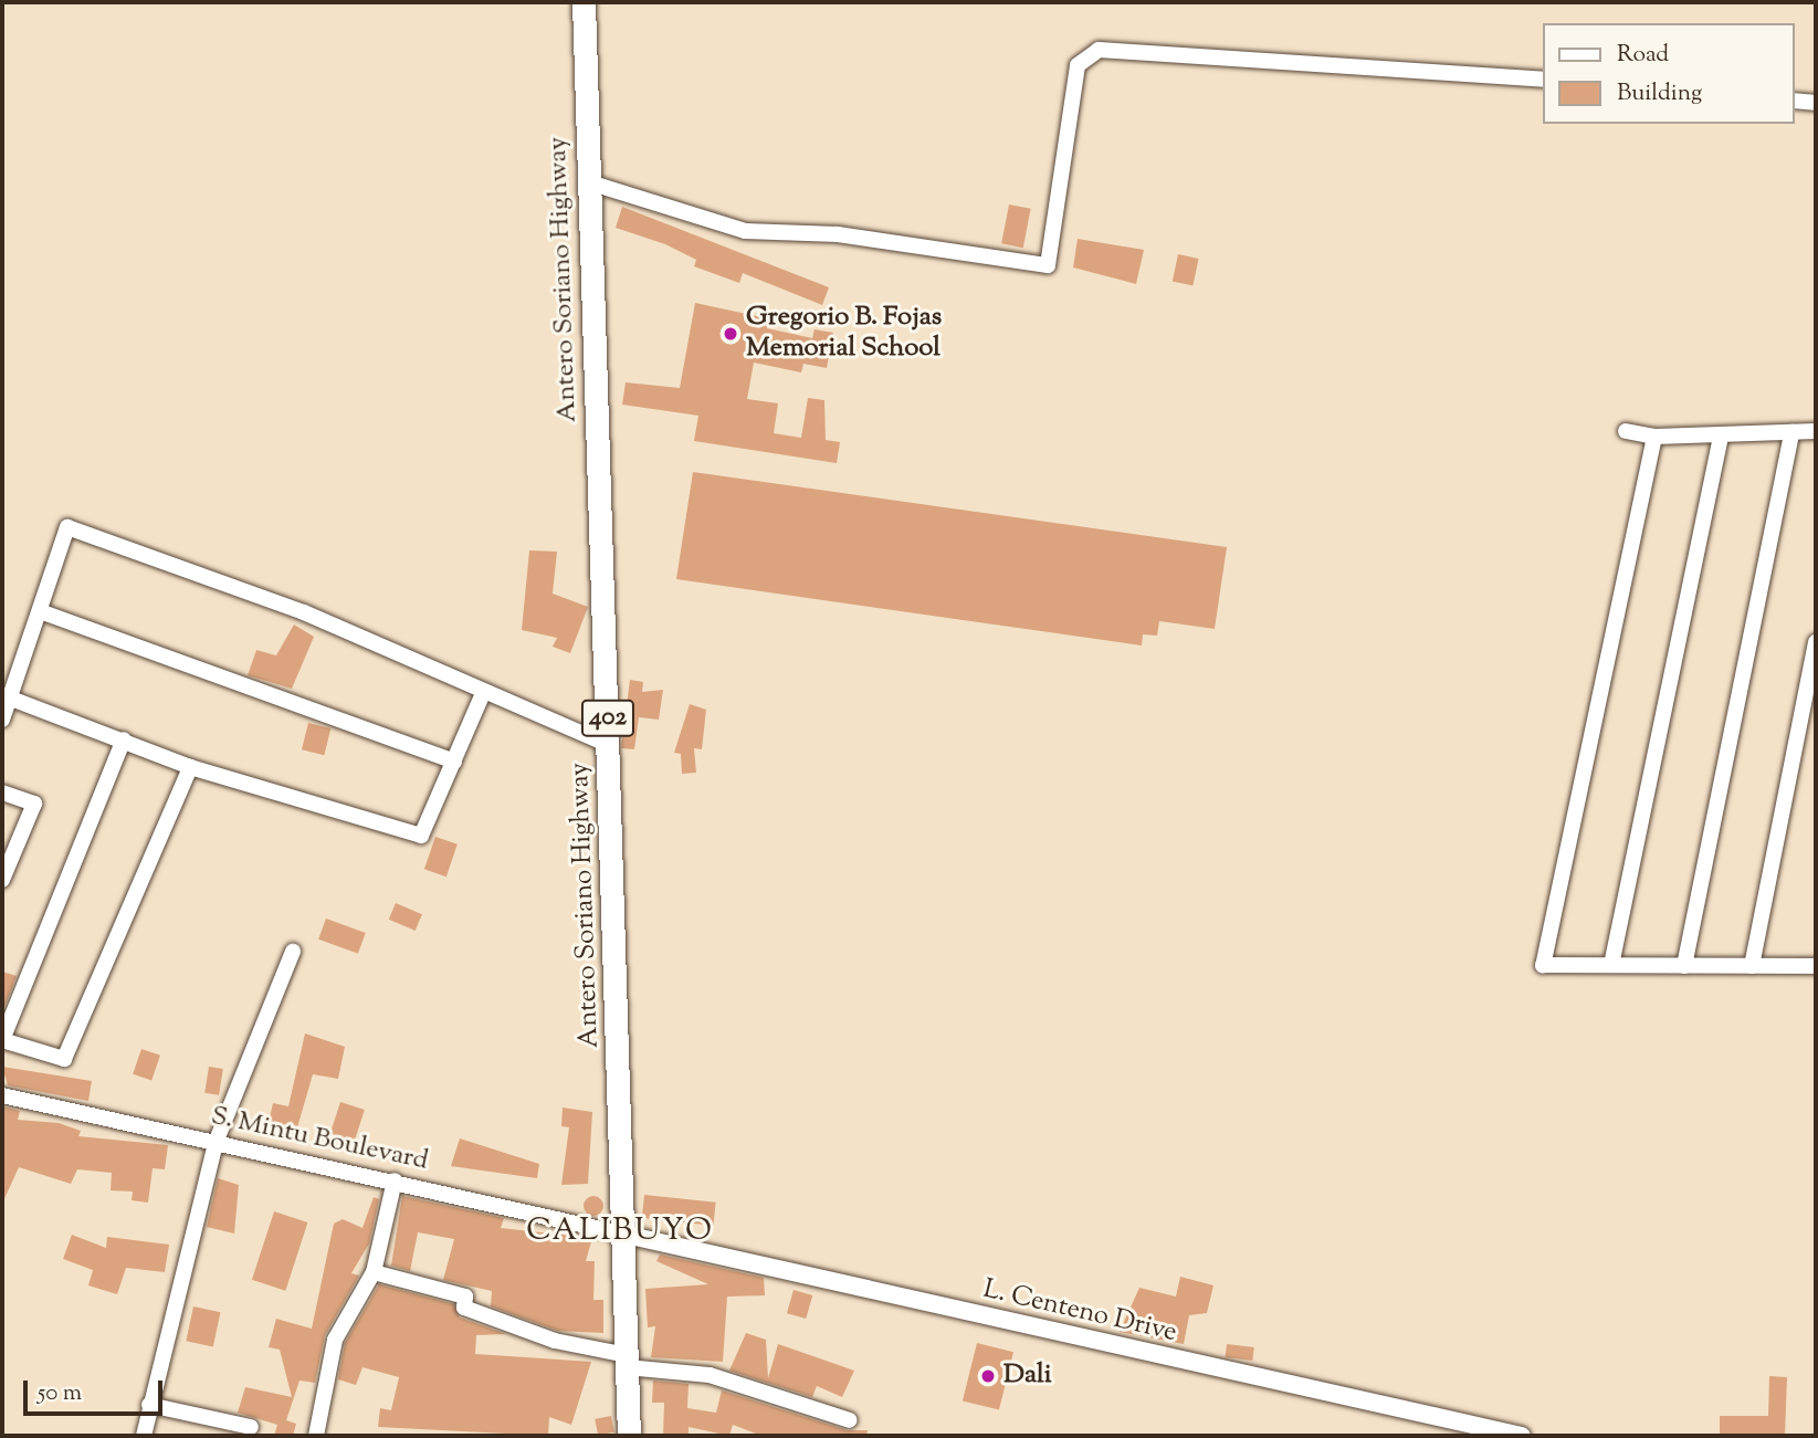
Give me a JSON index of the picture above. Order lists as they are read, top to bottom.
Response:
{
  "streets": {
    "main road": ["Antero Soriano Highway", "402"],
    "street": ["S. Mintu Boulevard", "L. Centeno Drive"]
  },
  "crossings": [
    ["Antero Soriano Highway", "S. Mintu Boulevard"],
    ["Antero Soriano Highway", "L. Centeno Drive"],
    ["S. Mintu Boulevard", "L. Centeno Drive"]
  ],
  "districts": ["CALIBUYO"],
  "places": ["Gregorio B. Fojas Memorial School", "Dali"],
  "legend": ["Road", "Building"],
  "scale_bar": "50 m"
}
